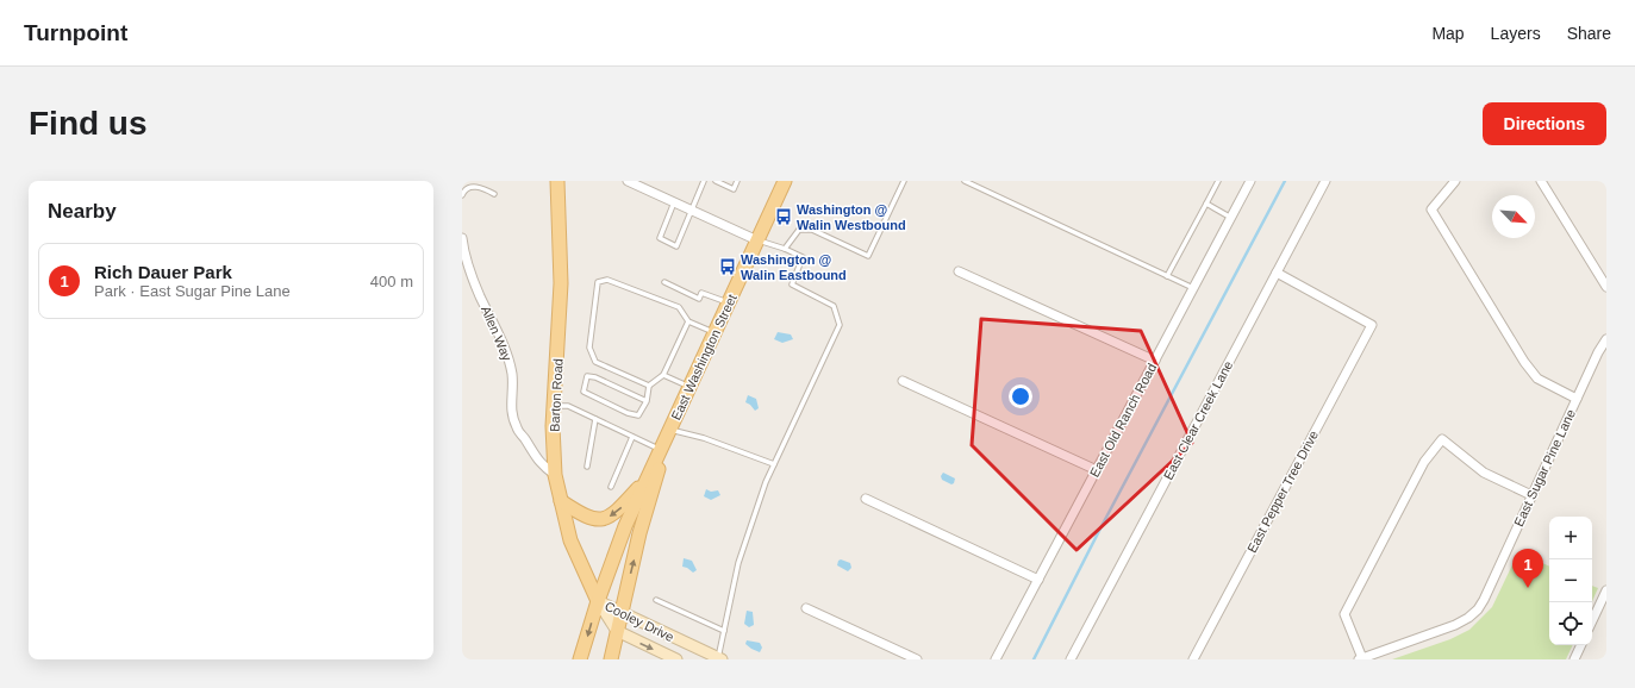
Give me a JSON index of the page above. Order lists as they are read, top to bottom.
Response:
{
  "streets": {
    "main road": ["East Washington Street", "Barton Road"],
    "street": [
      "Allen Way",
      "East Old Ranch Road",
      "East Clear Creek Lane",
      "East Sugar Pine Lane",
      "East Pepper Tree Drive",
      "Cooley Drive"
    ]
  },
  "crossings": [
    ["Allen Way", "Barton Road"],
    ["East Washington Street", "Barton Road"],
    ["East Washington Street", "Cooley Drive"],
    ["Barton Road", "Cooley Drive"],
    ["East Clear Creek Lane", "East Pepper Tree Drive"]
  ],
  "places": {
    "bus stop": ["Washington @ Walin Westbound", "Washington @ Walin Eastbound"]
  },
  "north": "bottom right",
  "page": {
    "header": "Turnpoint",
    "nav": ["Map", "Layers", "Share"],
    "buttons": "Directions",
    "title": "Find us",
    "heading": "Nearby",
    "list": [
      {
        "mark": "1",
        "name": "Rich Dauer Park",
        "note": "Park · East Sugar Pine Lane",
        "value": "400 m"
      }
    ],
    "map_buttons": ["+", "−"],
    "pins": "1"
  }
}
